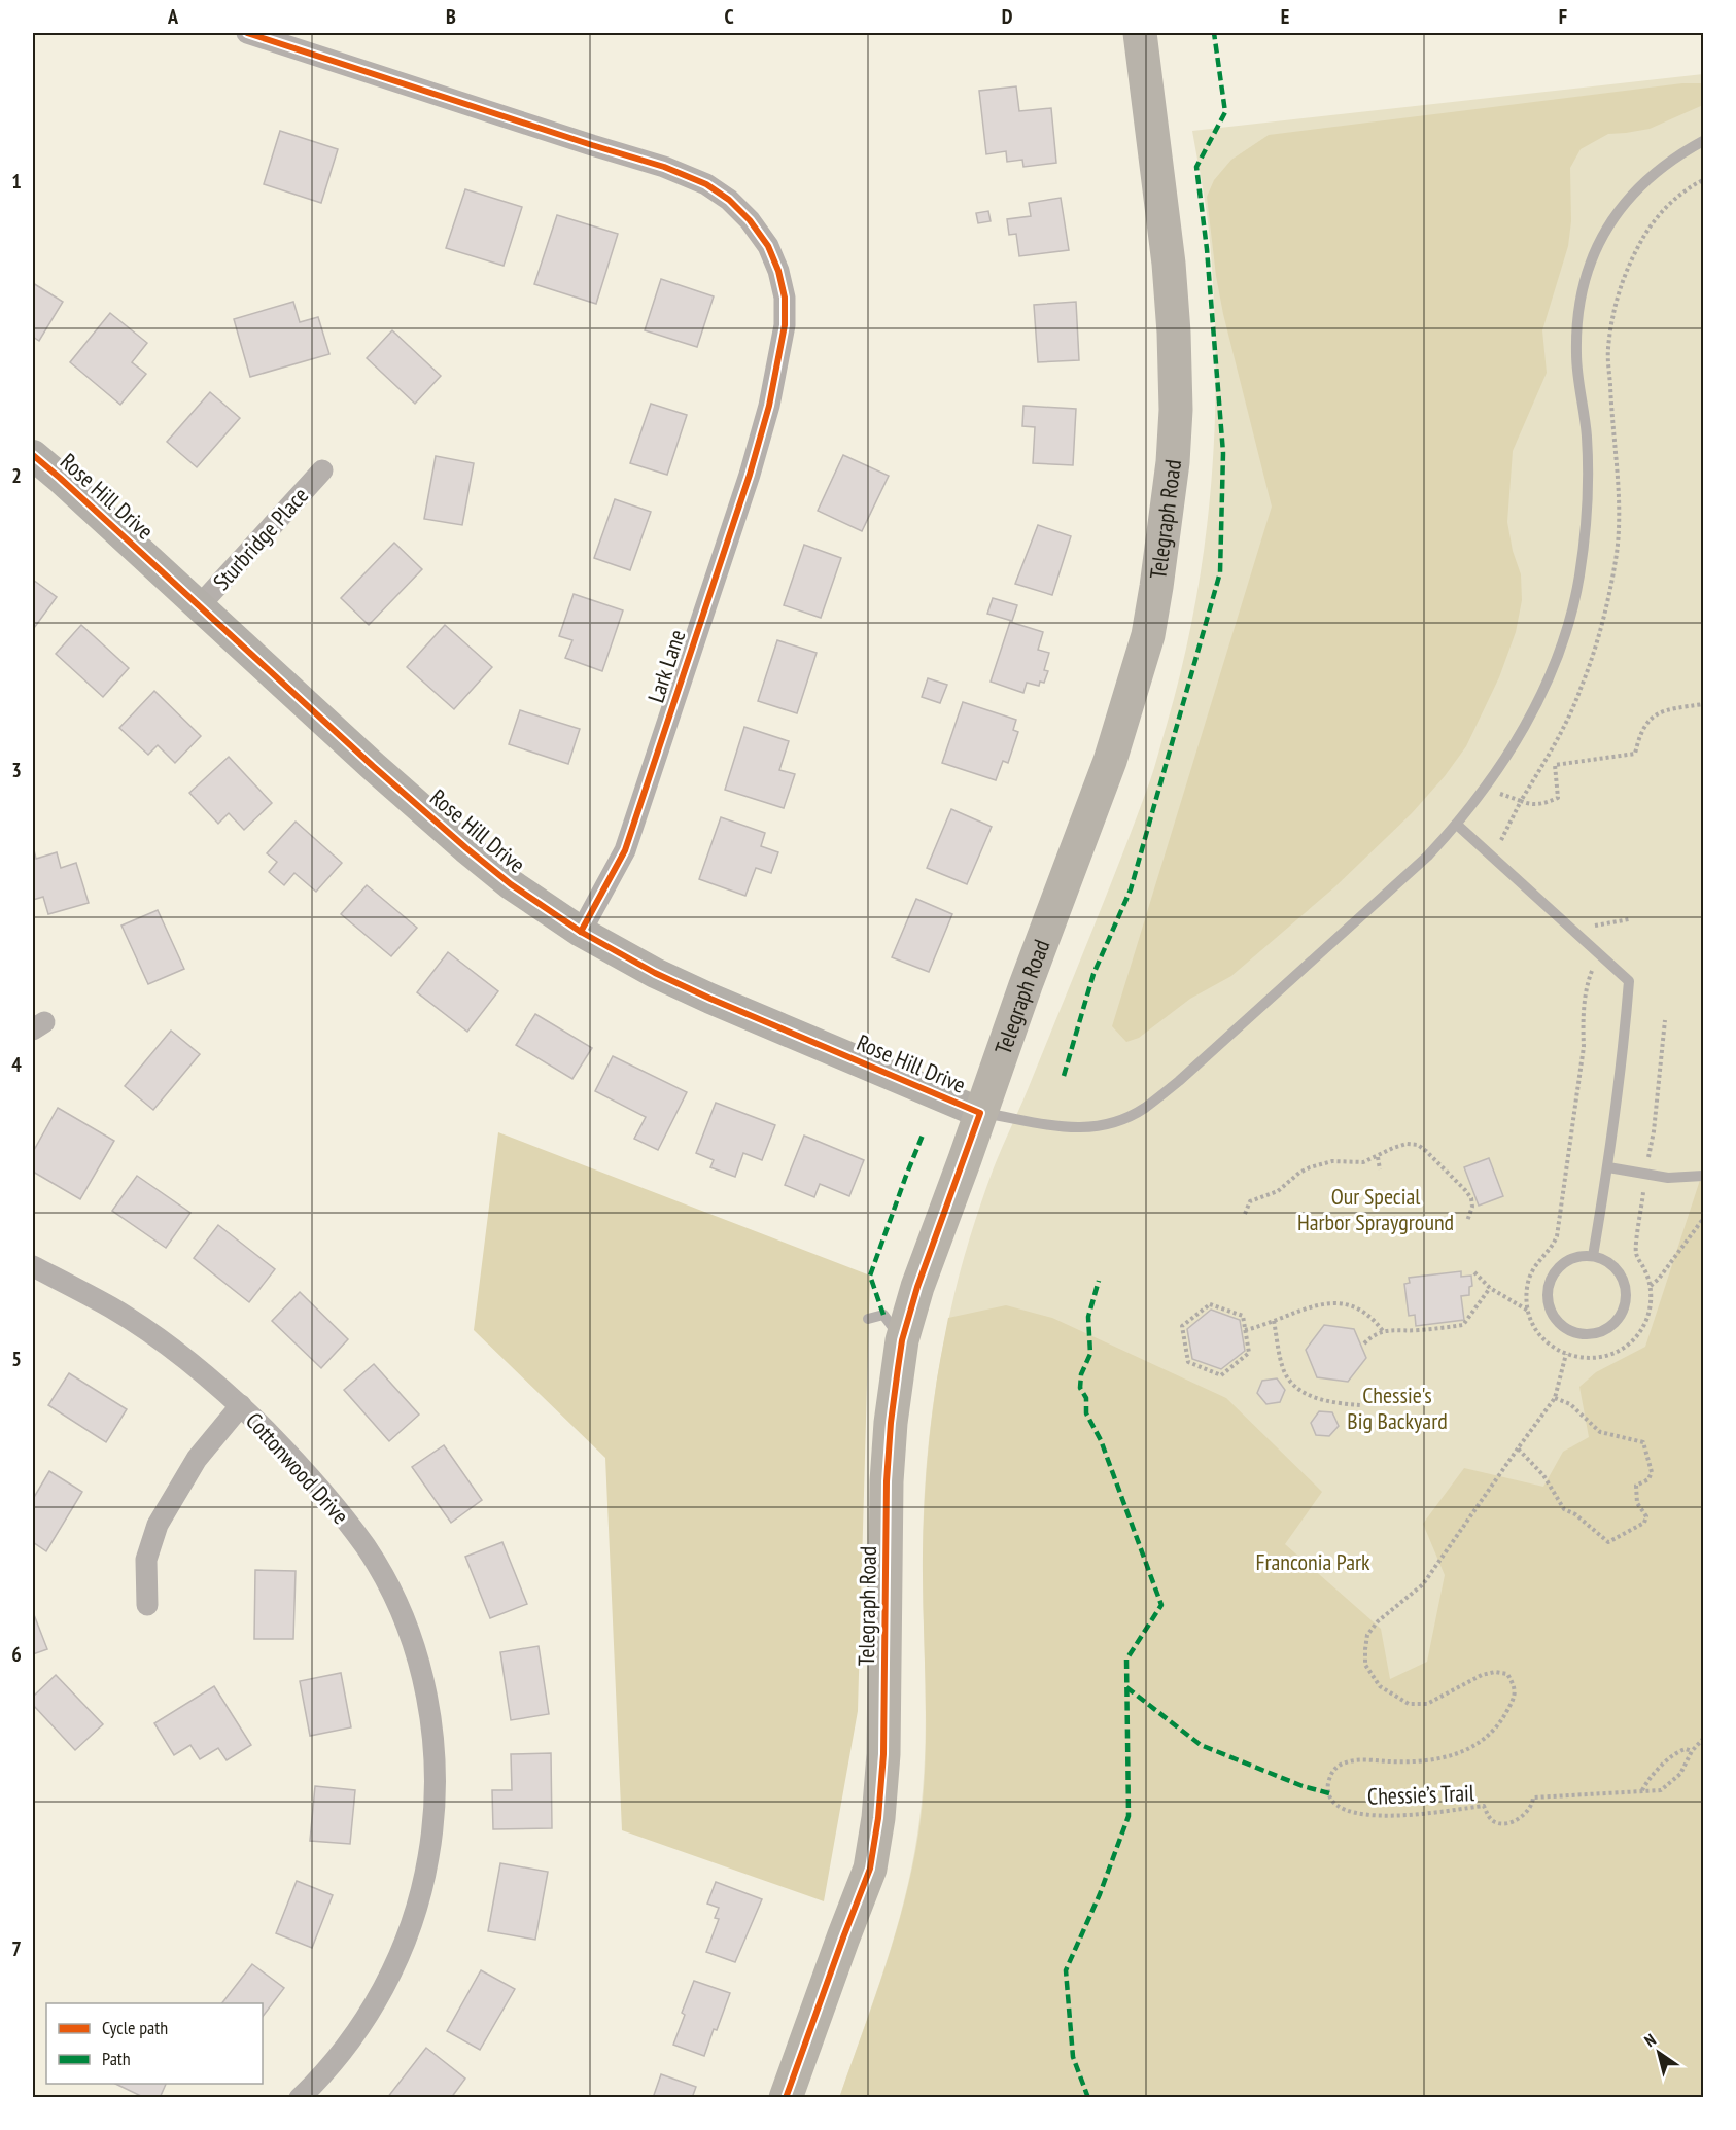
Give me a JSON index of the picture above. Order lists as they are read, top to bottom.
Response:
{
  "streets": {
    "main road": ["Telegraph Road"],
    "street": [
      "Rose Hill Drive",
      "Sturbridge Place",
      "Lark Lane",
      "Cottonwood Drive"
    ],
    "path": ["Chessie’s Trail"]
  },
  "crossings": [
    ["Rose Hill Drive", "Telegraph Road"],
    ["Rose Hill Drive", "Sturbridge Place"],
    ["Rose Hill Drive", "Lark Lane"]
  ],
  "parks": ["Our Special Harbor Sprayground", "Chessie's Big Backyard", "Franconia Park"],
  "legend": ["Cycle path", "Path"],
  "north": "top left",
  "grid": {
    "columns": [
      "A",
      "B",
      "C",
      "D",
      "E",
      "F"
    ],
    "rows": [
      "1",
      "2",
      "3",
      "4",
      "5",
      "6",
      "7"
    ]
  }
}
